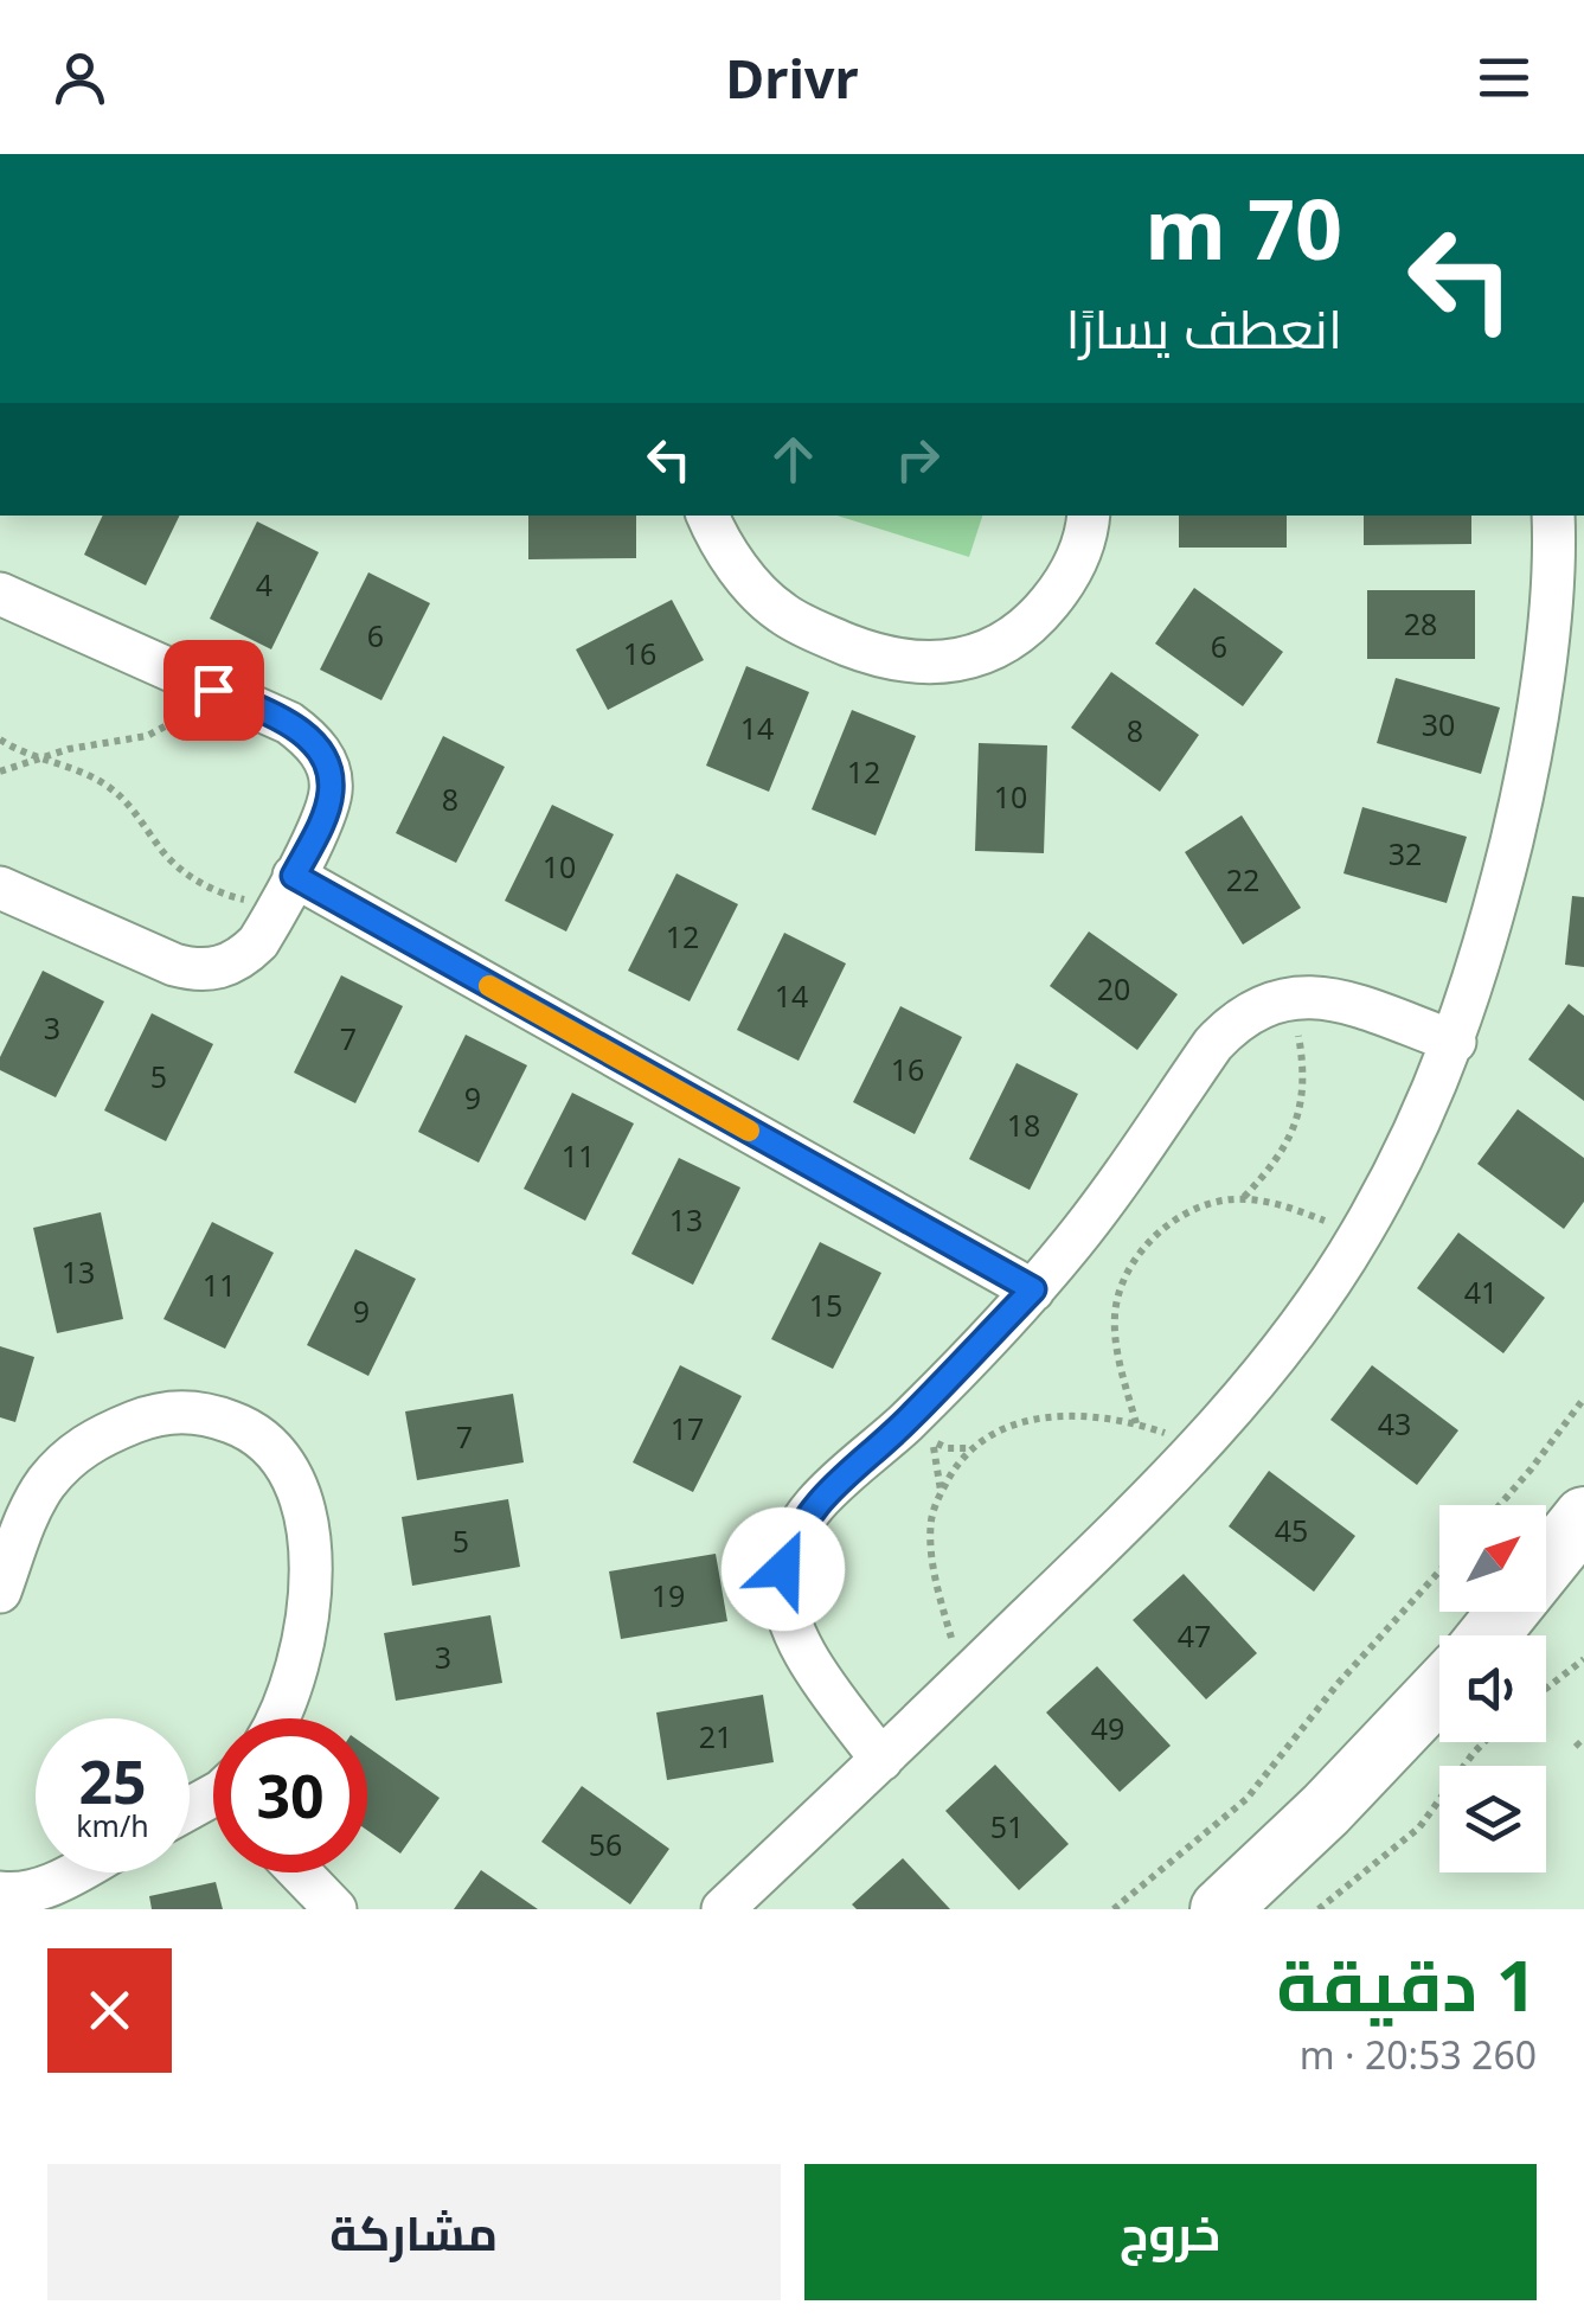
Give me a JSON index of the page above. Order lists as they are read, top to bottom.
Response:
{
  "house_numbers": [
    "4",
    "28",
    "6",
    "6",
    "16",
    "30",
    "14",
    "8",
    "12",
    "10",
    "8",
    "32",
    "10",
    "22",
    "12",
    "20",
    "14",
    "3",
    "7",
    "16",
    "5",
    "9",
    "18",
    "11",
    "13",
    "13",
    "11",
    "41",
    "15",
    "9",
    "43",
    "17",
    "7",
    "45",
    "5",
    "19",
    "47",
    "3",
    "49",
    "21",
    "51",
    "56"
  ],
  "north": "top right",
  "page": {
    "header": "Drivr",
    "turn": ["70 m", "انعطف يسارًا"],
    "speed": "25 km/h",
    "limit": "30",
    "heading": ["1 دقيقة", "260 m · 20:53"],
    "buttons": ["خروج", "مشاركة"]
  }
}
